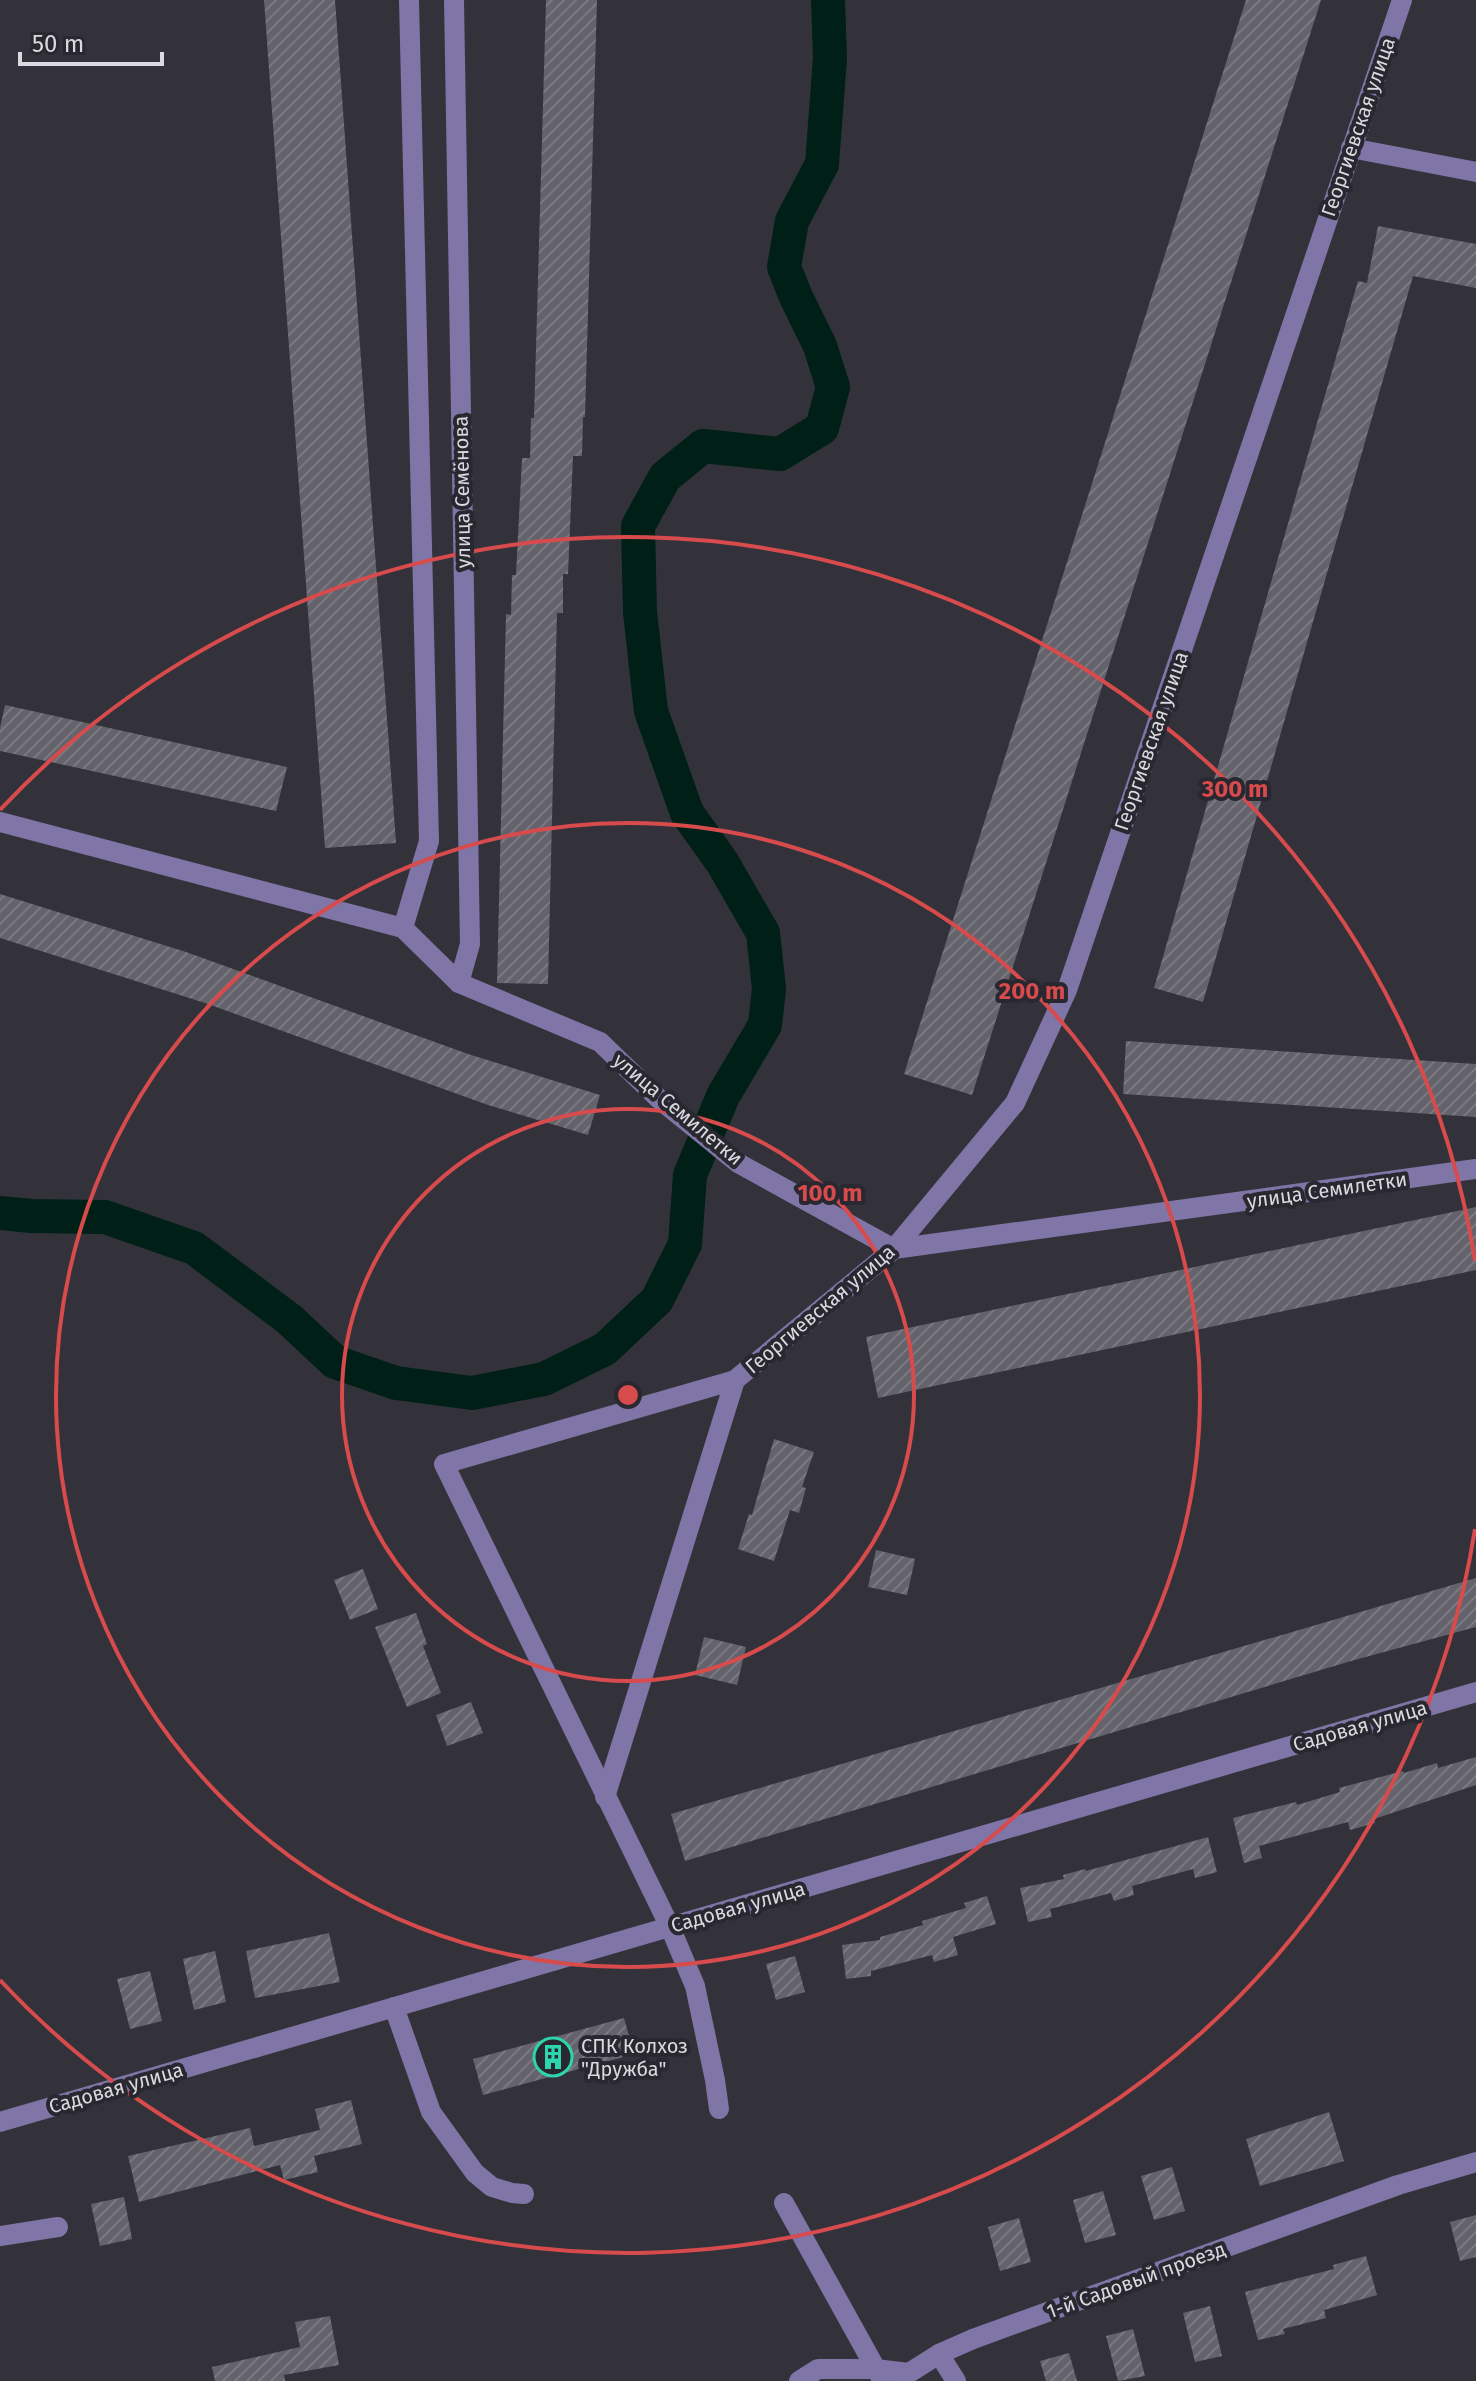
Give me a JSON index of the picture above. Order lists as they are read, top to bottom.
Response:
{
  "streets": {
    "street": [
      "Георгиевская улица",
      "улица Семёнова",
      "улица Семилетки",
      "Садовая улица",
      "1-й Садовый проезд"
    ]
  },
  "crossings": [
    ["Георгиевская улица", "улица Семилетки"],
    ["Георгиевская улица", "Садовая улица"],
    ["улица Семёнова", "улица Семилетки"]
  ],
  "places": {
    "building": ["СПК Колхоз \"Дружба\""]
  },
  "scale_bar": "50 m",
  "rings": ["300 m", "200 m", "100 m"]
}
